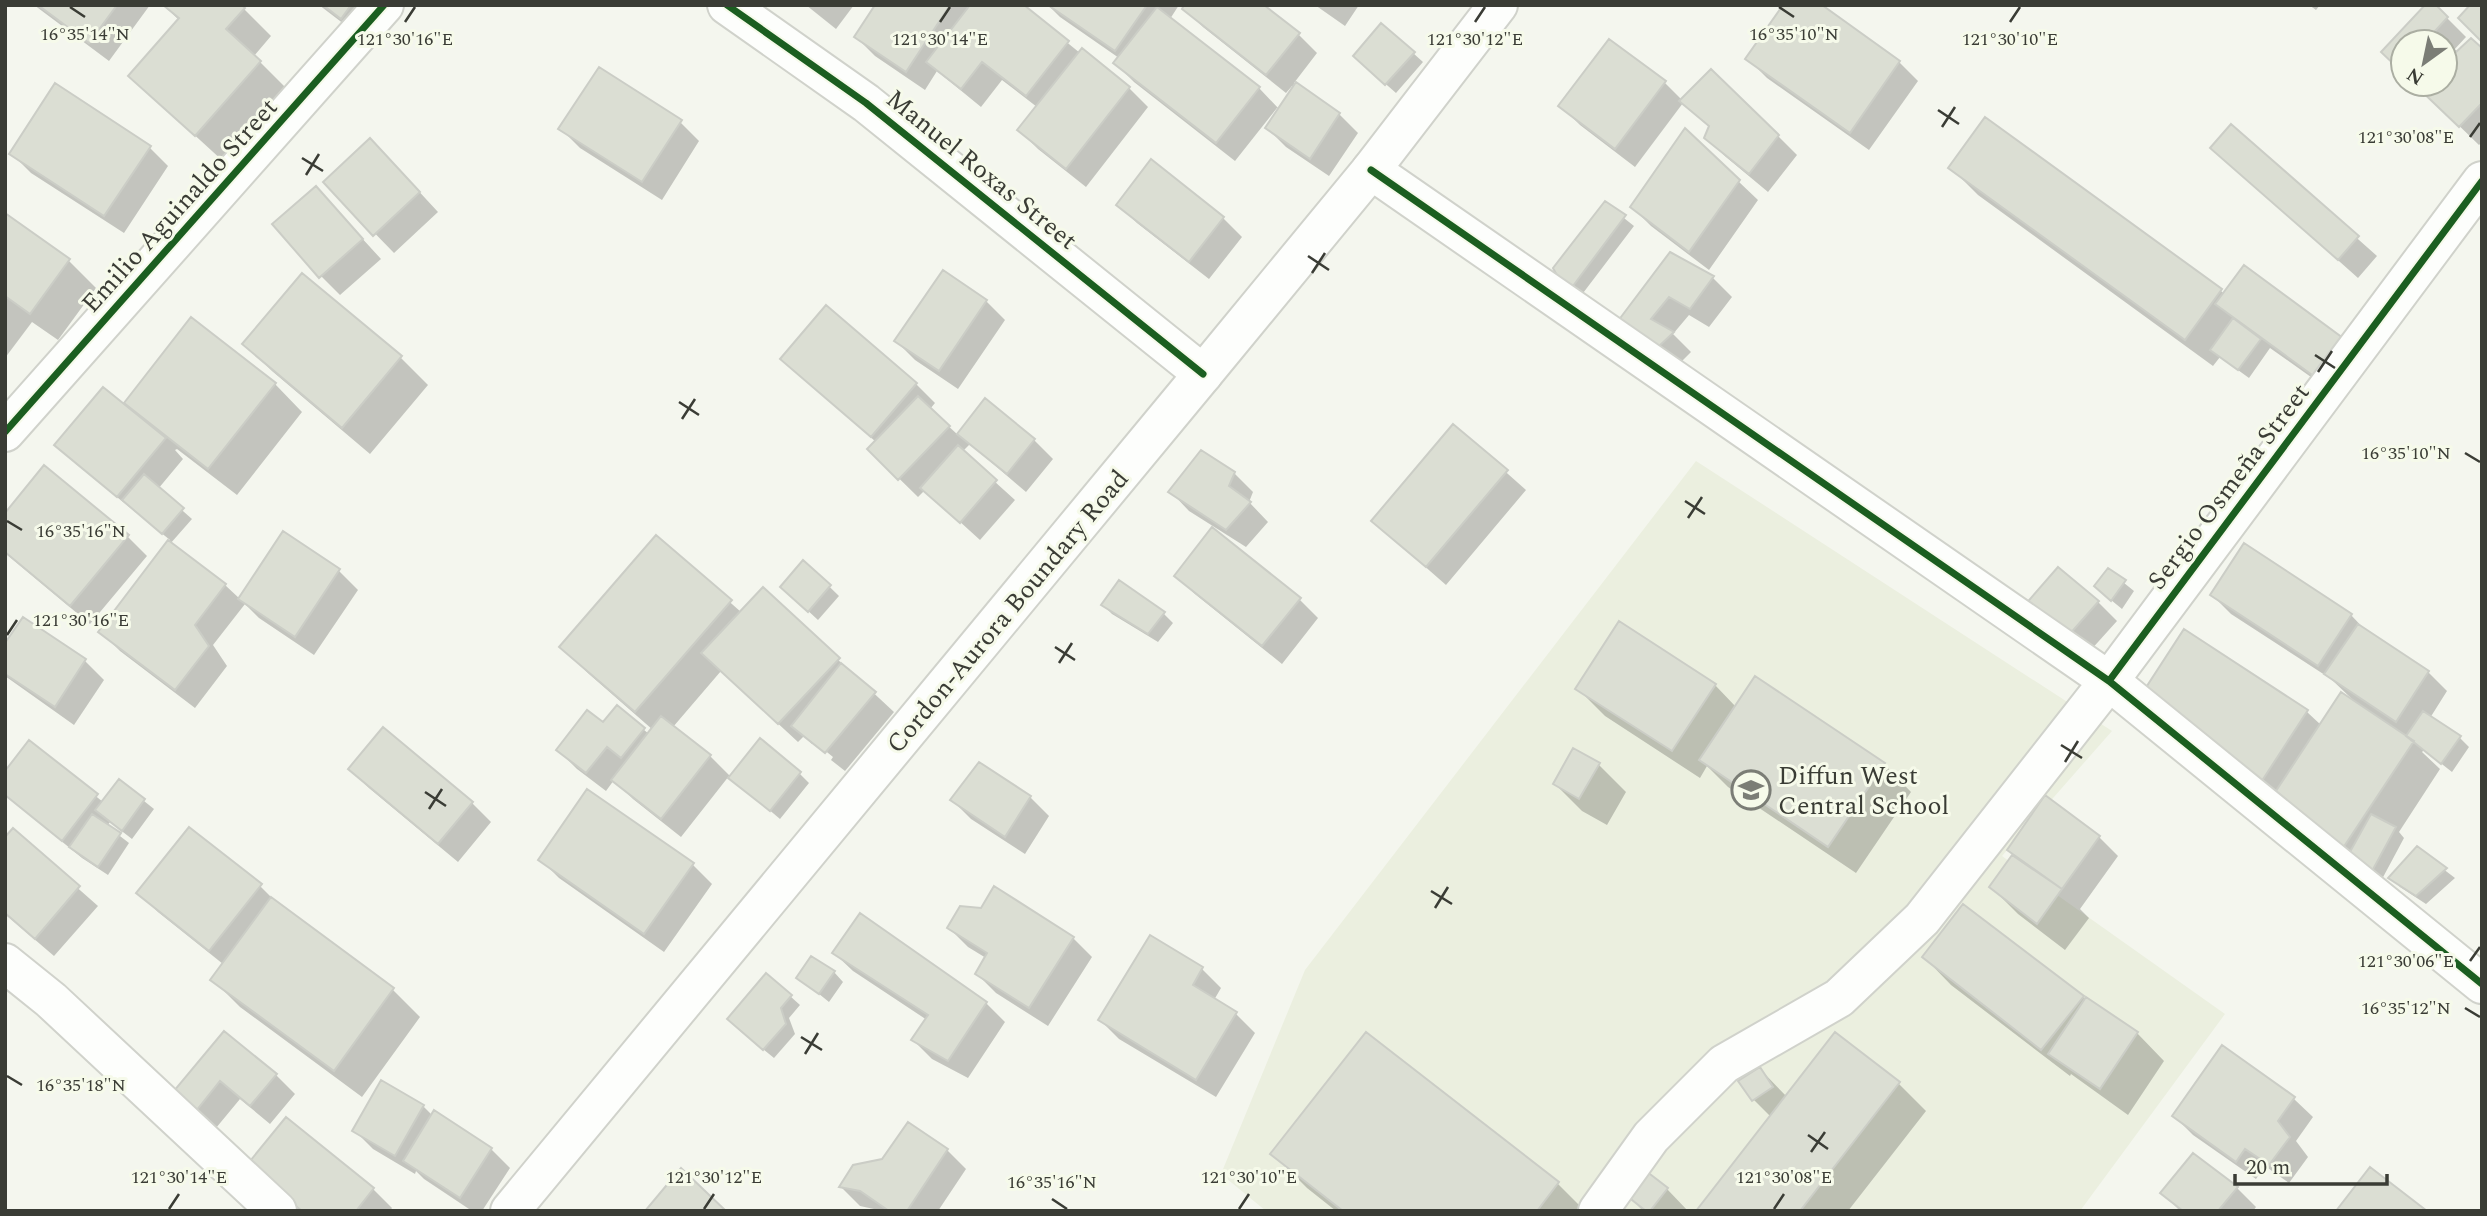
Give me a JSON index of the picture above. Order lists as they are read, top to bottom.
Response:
{
  "streets": {
    "street": [
      "Manuel Roxas Street",
      "Emilio Aguinaldo Street",
      "Sergio Osmeña Street",
      "Cordon-Aurora Boundary Road"
    ]
  },
  "crossings": [
    ["Manuel Roxas Street", "Cordon-Aurora Boundary Road"]
  ],
  "places": {
    "school or university": ["Diffun West Central School"]
  },
  "scale_bar": "20 m",
  "north": "bottom left",
  "coordinates": [
    "16°35'14\"N",
    "16°35'10\"N",
    "121°30'16\"E",
    "121°30'14\"E",
    "121°30'12\"E",
    "121°30'10\"E",
    "121°30'08\"E",
    "16°35'16\"N",
    "121°30'06\"E",
    "16°35'12\"N",
    "16°35'18\"N"
  ]
}
